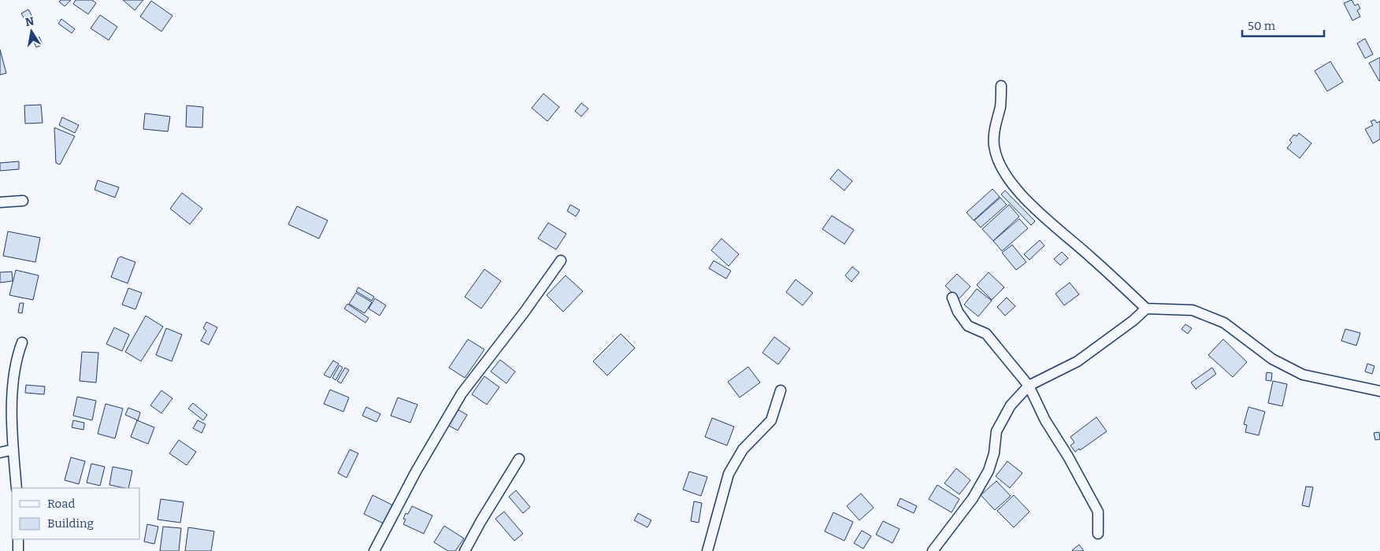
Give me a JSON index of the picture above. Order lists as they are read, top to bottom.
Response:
{
  "legend": ["Road", "Building"],
  "scale_bar": "50 m",
  "north": "top"
}
